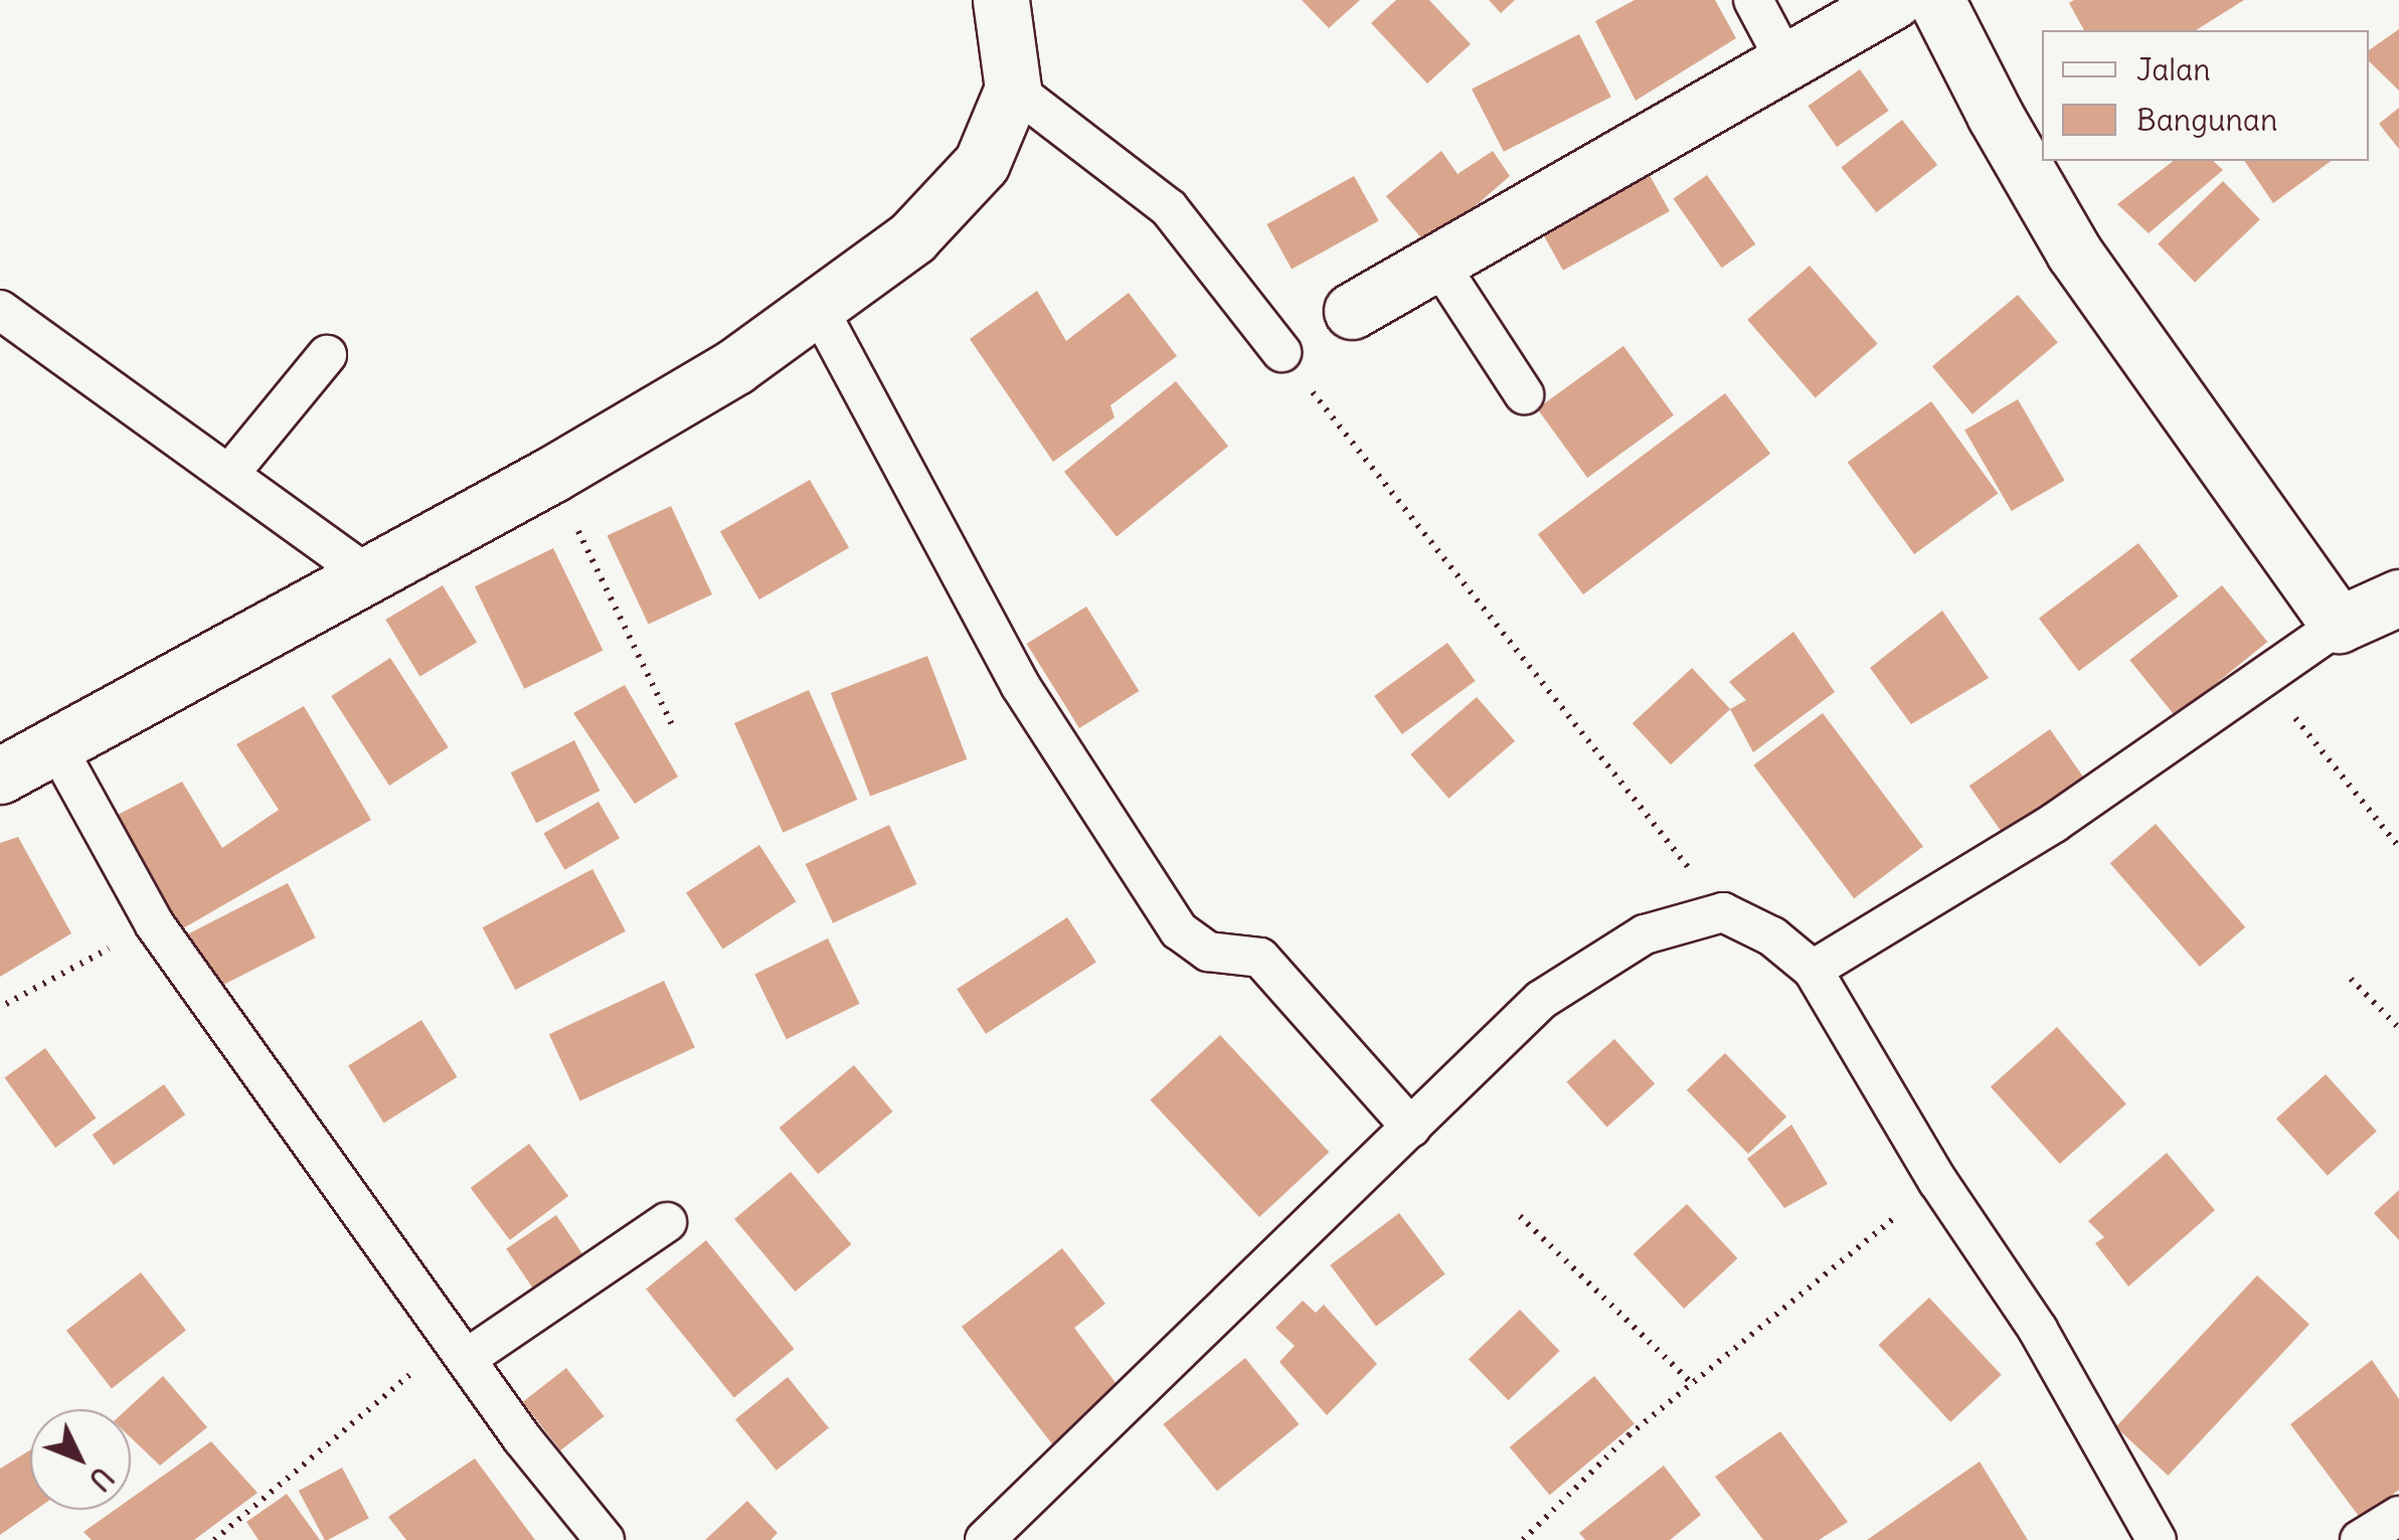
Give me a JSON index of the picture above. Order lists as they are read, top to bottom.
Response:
{
  "legend": ["Jalan", "Bangunan"],
  "north": "bottom right"
}
